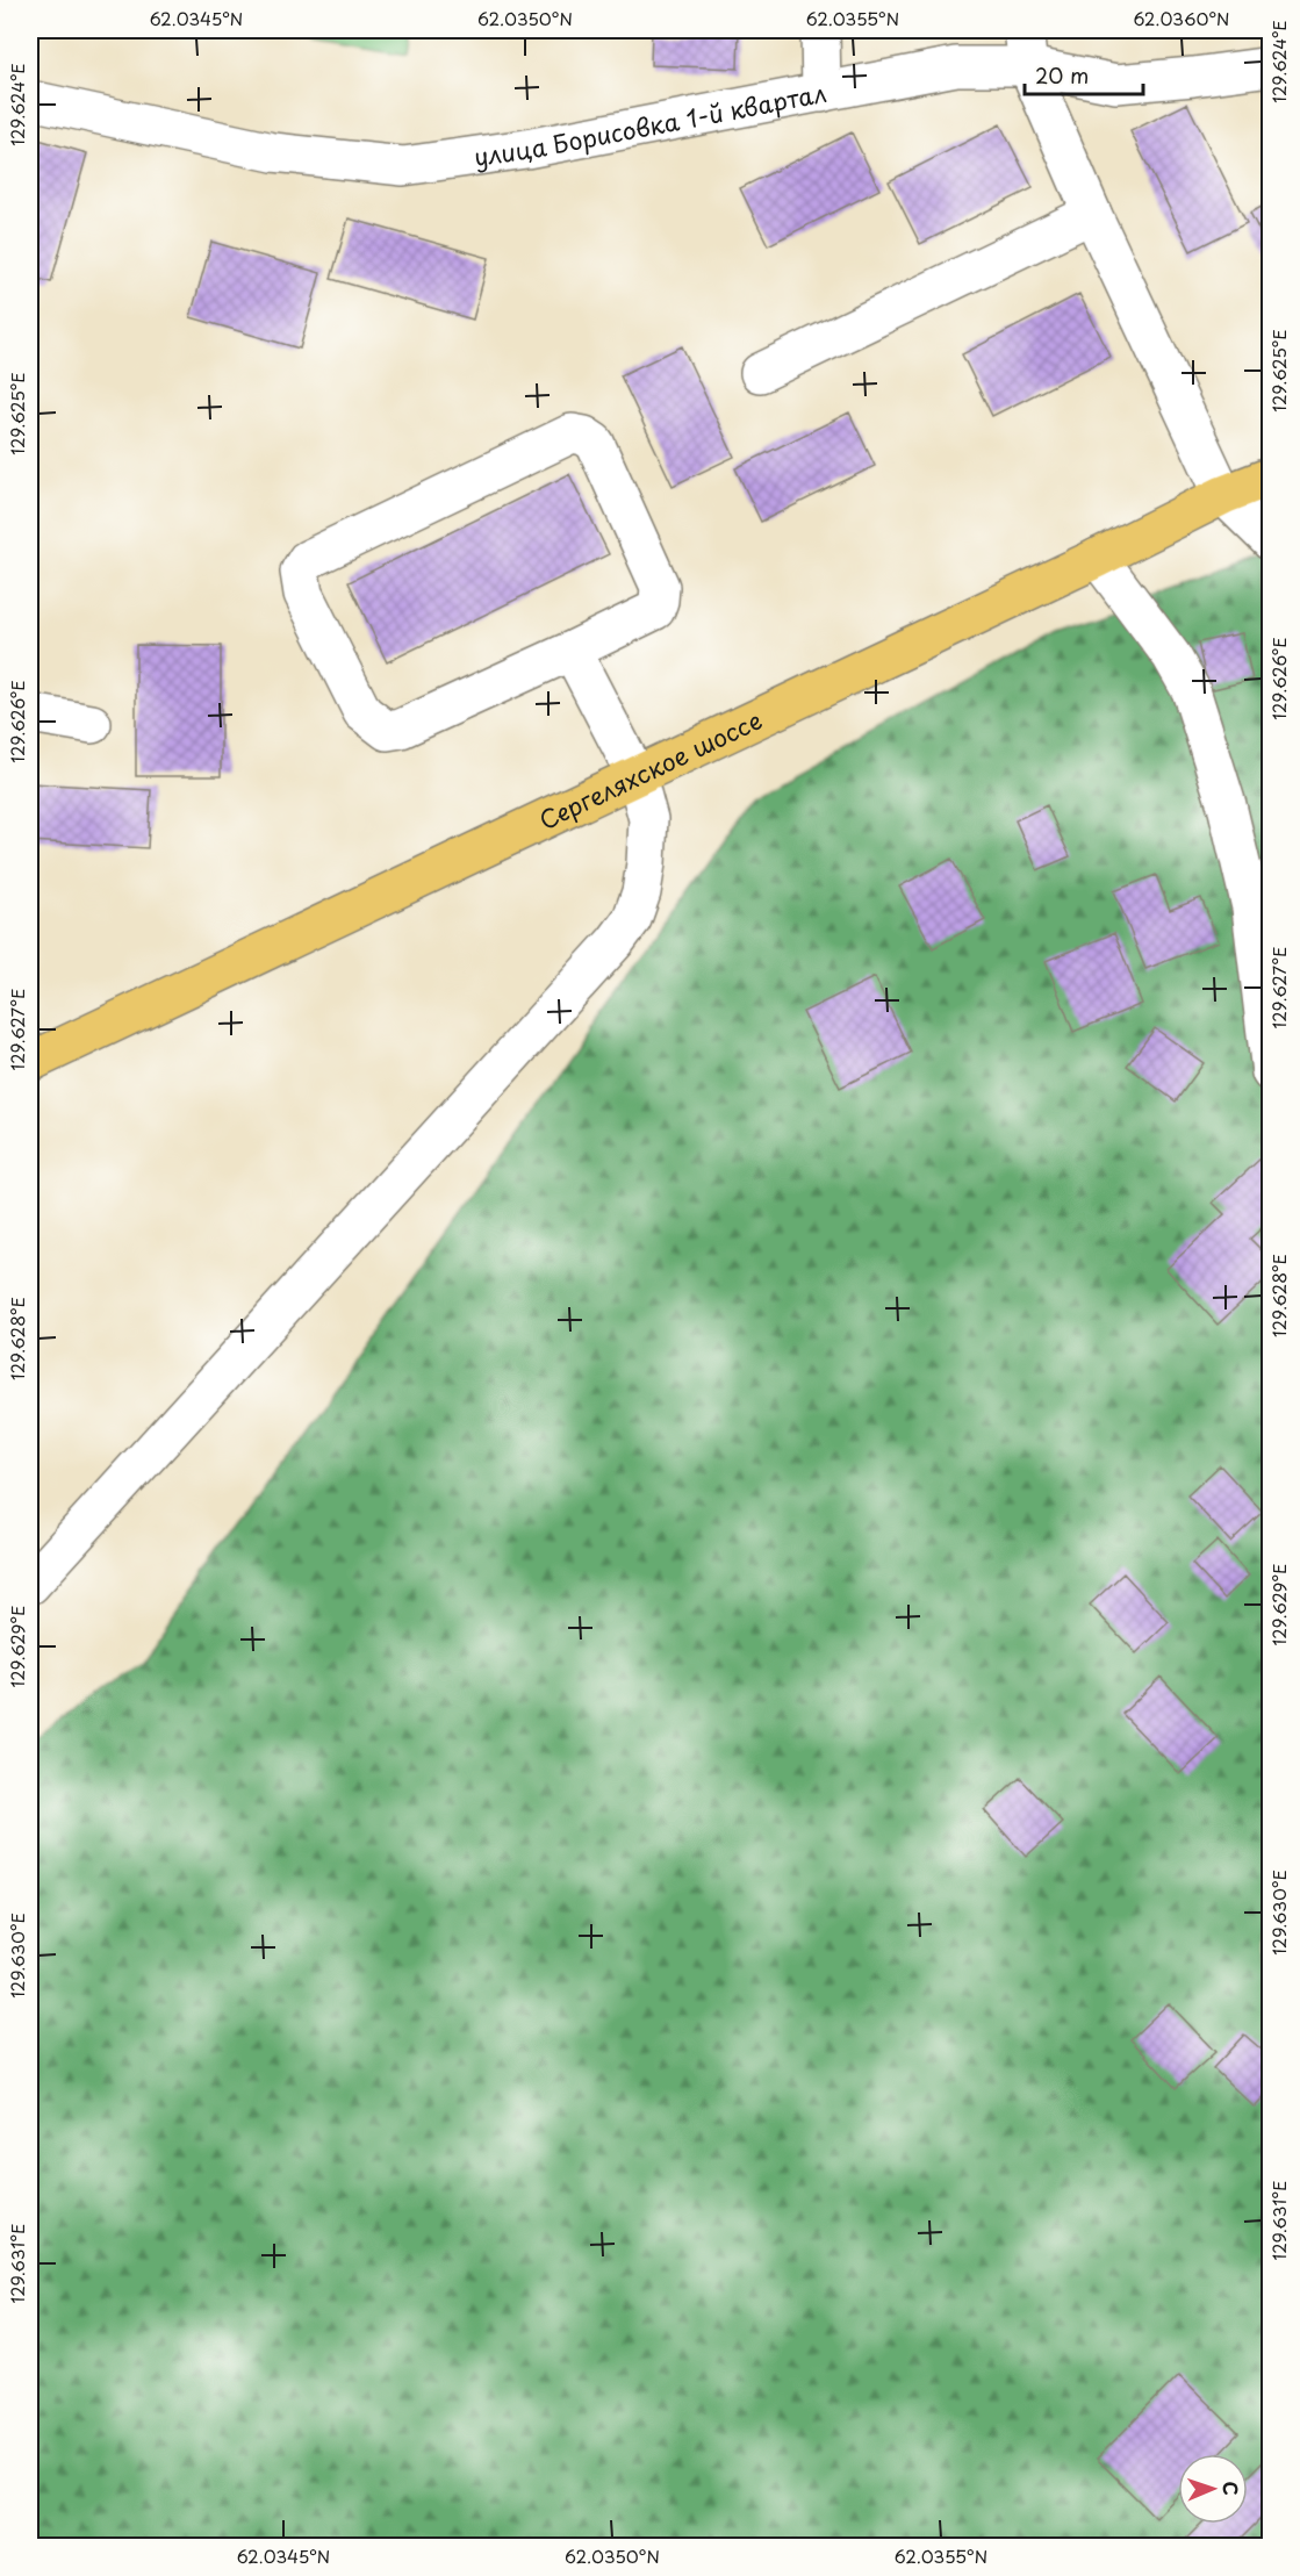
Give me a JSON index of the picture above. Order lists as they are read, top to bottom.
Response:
{
  "streets": {
    "main road": ["Сергеляхское шоссе"],
    "street": ["улица Борисовка 1-й квартал"]
  },
  "scale_bar": "20 m",
  "north": "right",
  "coordinates": [
    "62.0345°N",
    "62.0350°N",
    "62.0355°N",
    "62.0360°N",
    "129.624°E",
    "129.625°E",
    "129.626°E",
    "129.627°E",
    "129.628°E",
    "129.629°E",
    "129.630°E",
    "129.631°E"
  ]
}
